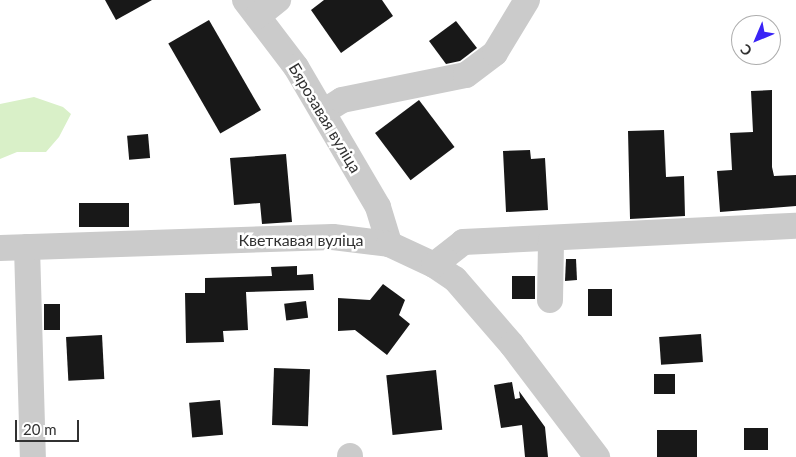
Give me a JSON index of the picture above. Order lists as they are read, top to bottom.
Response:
{
  "streets": {
    "street": ["Бярозавая вуліца", "Кветкавая вуліца"]
  },
  "crossings": [
    ["Бярозавая вуліца", "Кветкавая вуліца"]
  ],
  "scale_bar": "20 m",
  "north": "bottom left"
}
